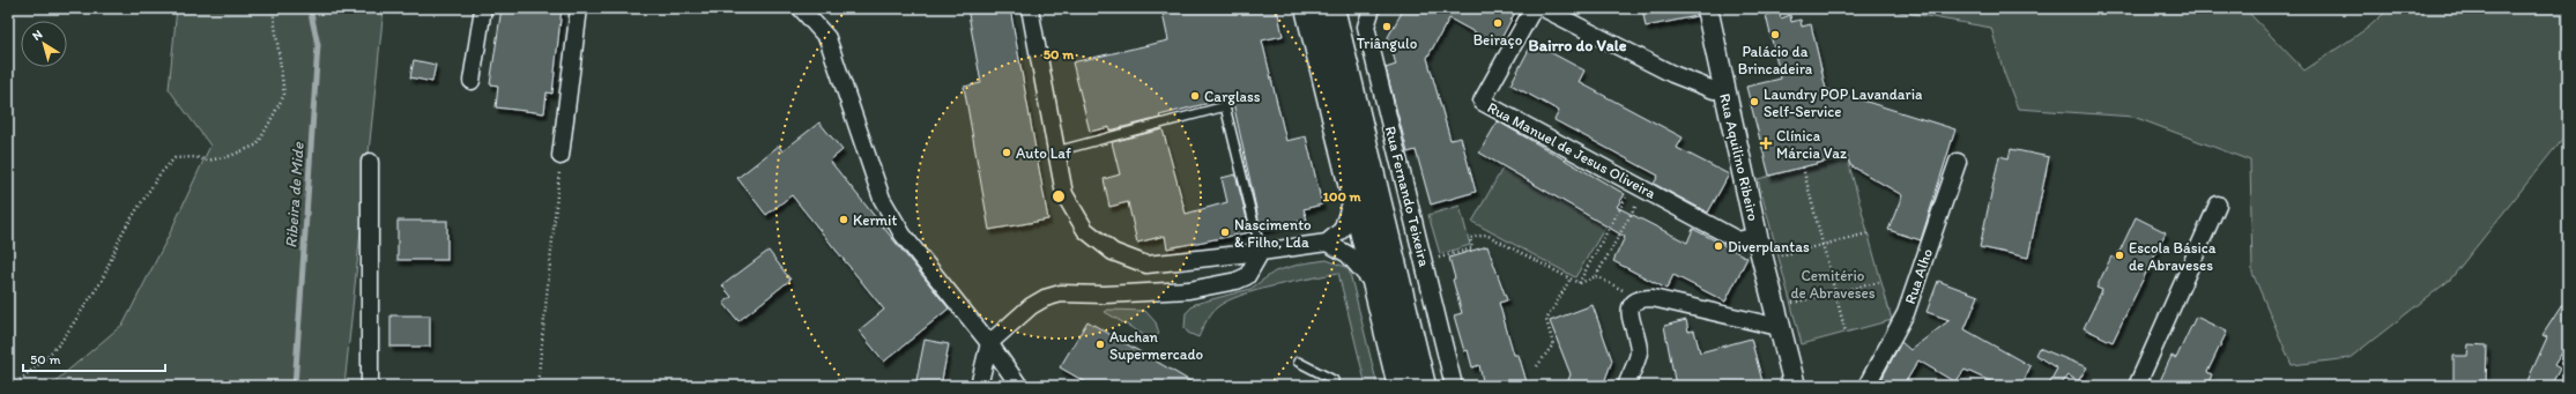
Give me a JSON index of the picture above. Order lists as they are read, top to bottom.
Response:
{
  "streets": {
    "street": [
      "Rua Manuel de Jesus Oliveira",
      "Rua Aquilino Ribeiro",
      "Rua Fernando Teixeira",
      "Rua Alho"
    ]
  },
  "crossings": [
    ["Rua Manuel de Jesus Oliveira", "Rua Aquilino Ribeiro"]
  ],
  "districts": ["Bairro do Vale"],
  "water": ["Ribeira de Mide"],
  "parks": ["Cemitério de Abraveses"],
  "places": {
    "other": [
      "Beiraço",
      "Triângulo",
      "Palácio da Brincadeira",
      "Carglass",
      "Laundry POP Lavandaria Self-Service",
      "Auto Laf",
      "Kermit",
      "Nascimento & Filho, Lda",
      "Diverplantas",
      "Escola Básica de Abraveses",
      "Auchan Supermercado"
    ],
    "health": ["Clínica Márcia Vaz"]
  },
  "scale_bar": "50 m",
  "north": "top left",
  "rings": ["50 m", "100 m"]
}
